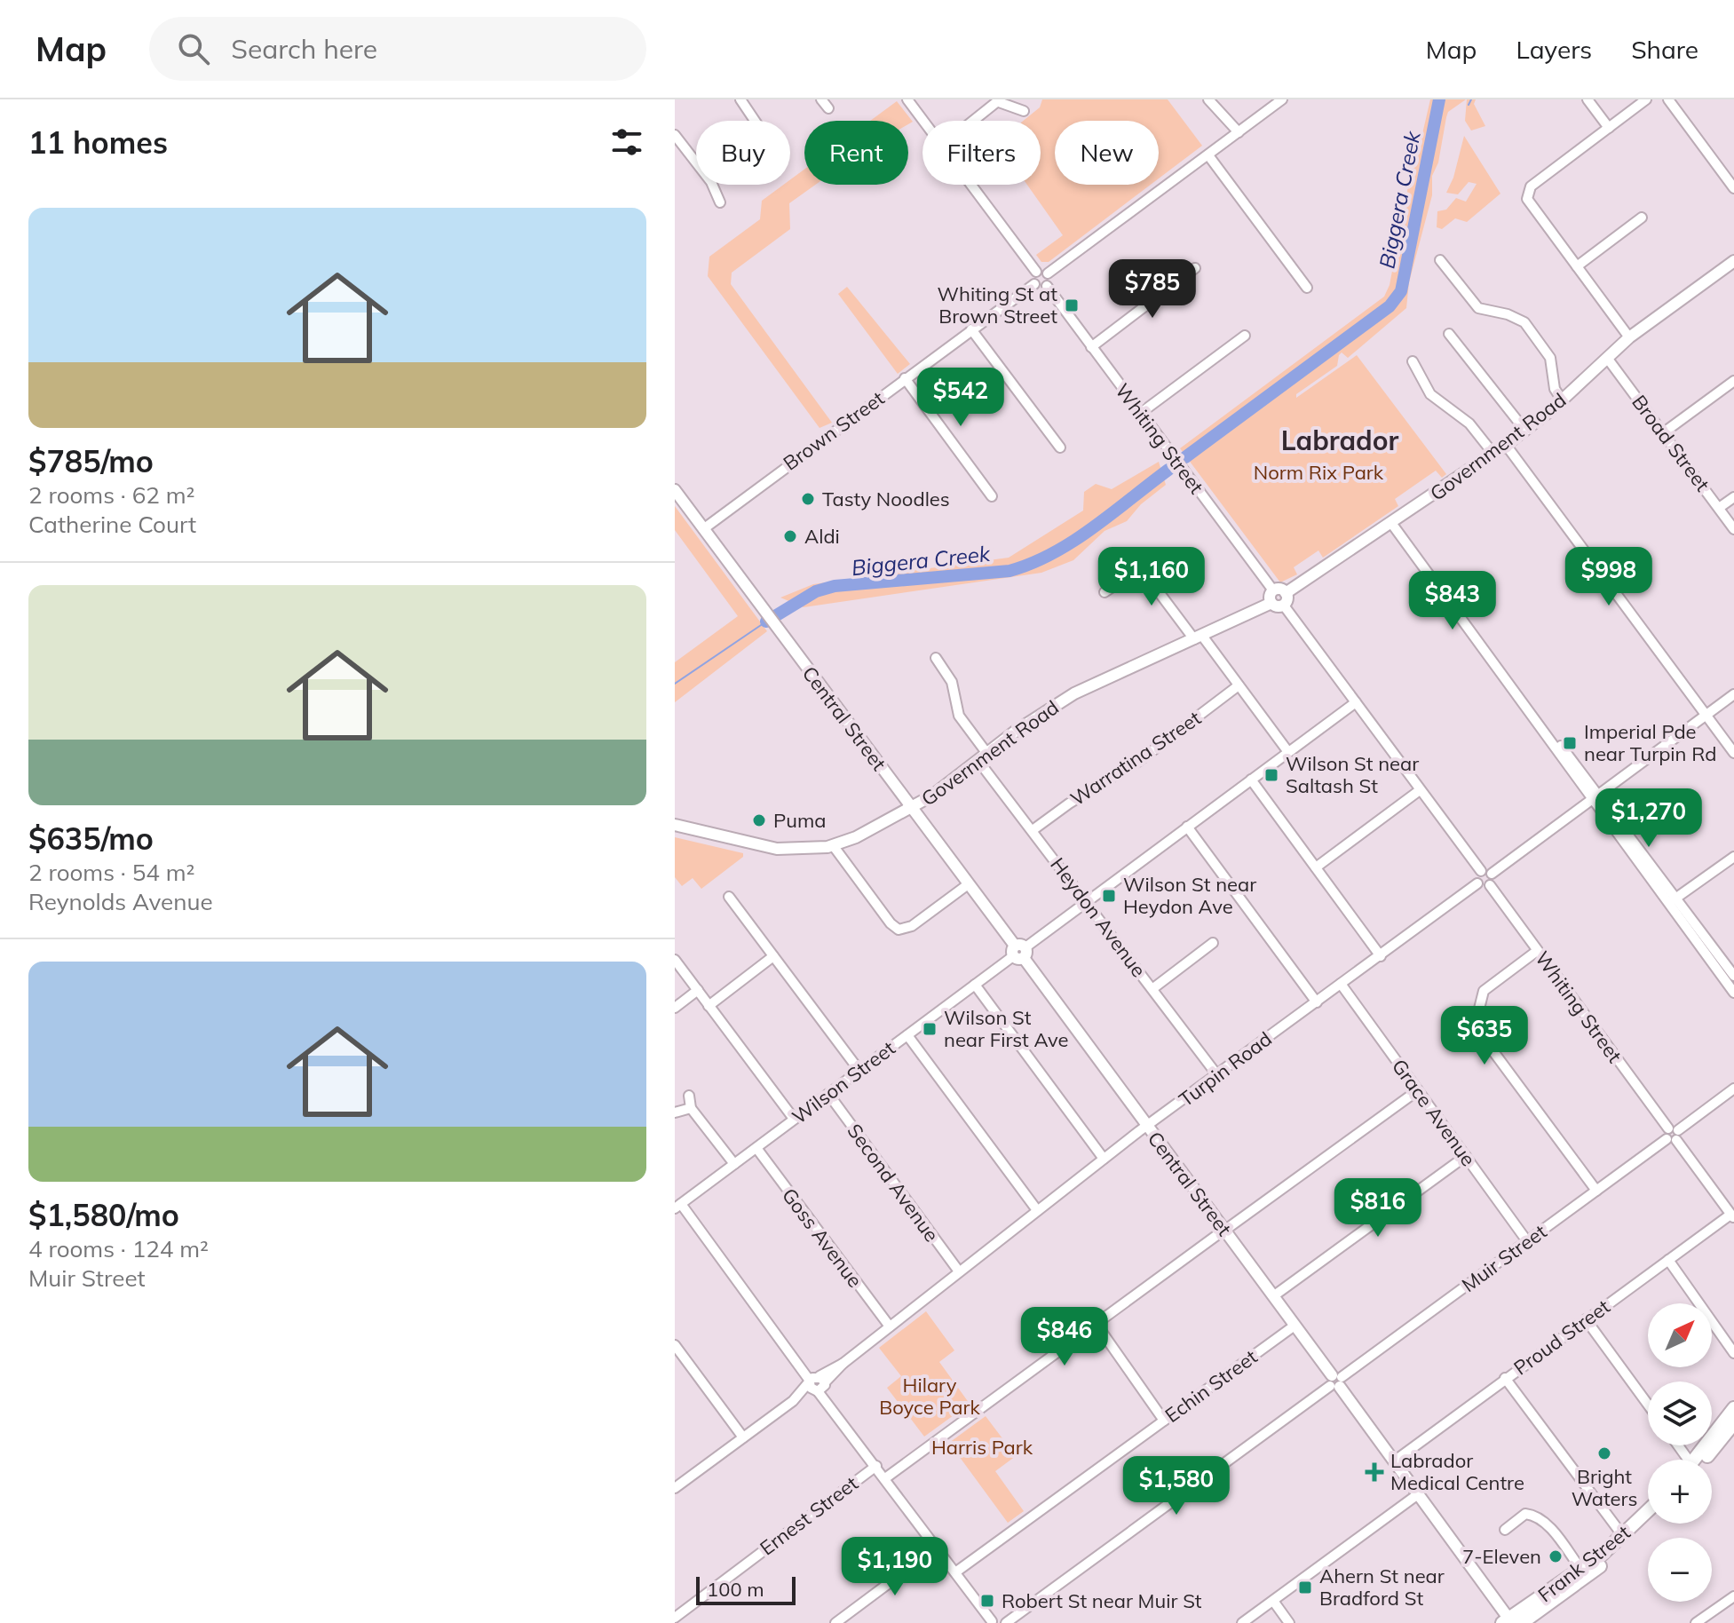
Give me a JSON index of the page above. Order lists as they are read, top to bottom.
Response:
{
  "streets": {
    "highway": ["Frank Street"],
    "main road": ["Government Road", "Central Street"],
    "street": [
      "Brown Street",
      "Whiting Street",
      "Broad Street",
      "Warratina Street",
      "Heydon Avenue",
      "Turpin Road",
      "Wilson Street",
      "Grace Avenue",
      "Second Avenue",
      "Goss Avenue",
      "Muir Street",
      "Proud Street",
      "Echin Street",
      "Ernest Street"
    ]
  },
  "crossings": [
    ["Brown Street", "Whiting Street"],
    ["Brown Street", "Central Street"],
    ["Whiting Street", "Government Road"],
    ["Whiting Street", "Turpin Road"],
    ["Whiting Street", "Muir Street"],
    ["Whiting Street", "Proud Street"],
    ["Broad Street", "Government Road"],
    ["Government Road", "Central Street"],
    ["Government Road", "Heydon Avenue"],
    ["Central Street", "Turpin Road"],
    ["Central Street", "Wilson Street"],
    ["Central Street", "Muir Street"],
    ["Central Street", "Proud Street"],
    ["Central Street", "Echin Street"],
    ["Central Street", "Frank Street"],
    ["Warratina Street", "Heydon Avenue"],
    ["Heydon Avenue", "Turpin Road"],
    ["Heydon Avenue", "Wilson Street"],
    ["Turpin Road", "Grace Avenue"],
    ["Turpin Road", "Second Avenue"],
    ["Turpin Road", "Goss Avenue"],
    ["Wilson Street", "Second Avenue"],
    ["Wilson Street", "Goss Avenue"],
    ["Grace Avenue", "Muir Street"]
  ],
  "districts": ["Labrador"],
  "water": ["Biggera Creek"],
  "parks": ["Norm Rix Park", "Hilary Boyce Park", "Harris Park"],
  "places": {
    "transit": [
      "Whiting St at Brown Street",
      "Imperial Pde near Turpin Rd",
      "Wilson St near Saltash St",
      "Wilson St near Heydon Ave",
      "Wilson St near First Ave",
      "Ahern St near Bradford St",
      "Robert St near Muir St"
    ],
    "other": [
      "Tasty Noodles",
      "Aldi",
      "Puma",
      "Bright Waters",
      "7-Eleven"
    ],
    "health": ["Labrador Medical Centre"]
  },
  "scale_bar": "100 m",
  "north": "top right",
  "page": {
    "header": "Map",
    "search": "Search here",
    "nav": ["Map", "Layers", "Share"],
    "heading": "11 homes",
    "chip": [
      "Buy",
      "Rent",
      "Filters",
      "New"
    ],
    "list": [
      {
        "name": "$785/mo",
        "note": "2 rooms · 62 m² · Catherine Court"
      },
      {
        "name": "$635/mo",
        "note": "2 rooms · 54 m² · Reynolds Avenue"
      },
      {
        "name": "$1,580/mo",
        "note": "4 rooms · 124 m² · Muir Street"
      }
    ],
    "price": [
      "$785",
      "$542",
      "$1,160",
      "$998",
      "$843",
      "$1,270",
      "$635",
      "$816",
      "$846",
      "$1,580",
      "$1,190"
    ],
    "map_buttons": ["+", "−"],
    "scale": "100 m"
  }
}
